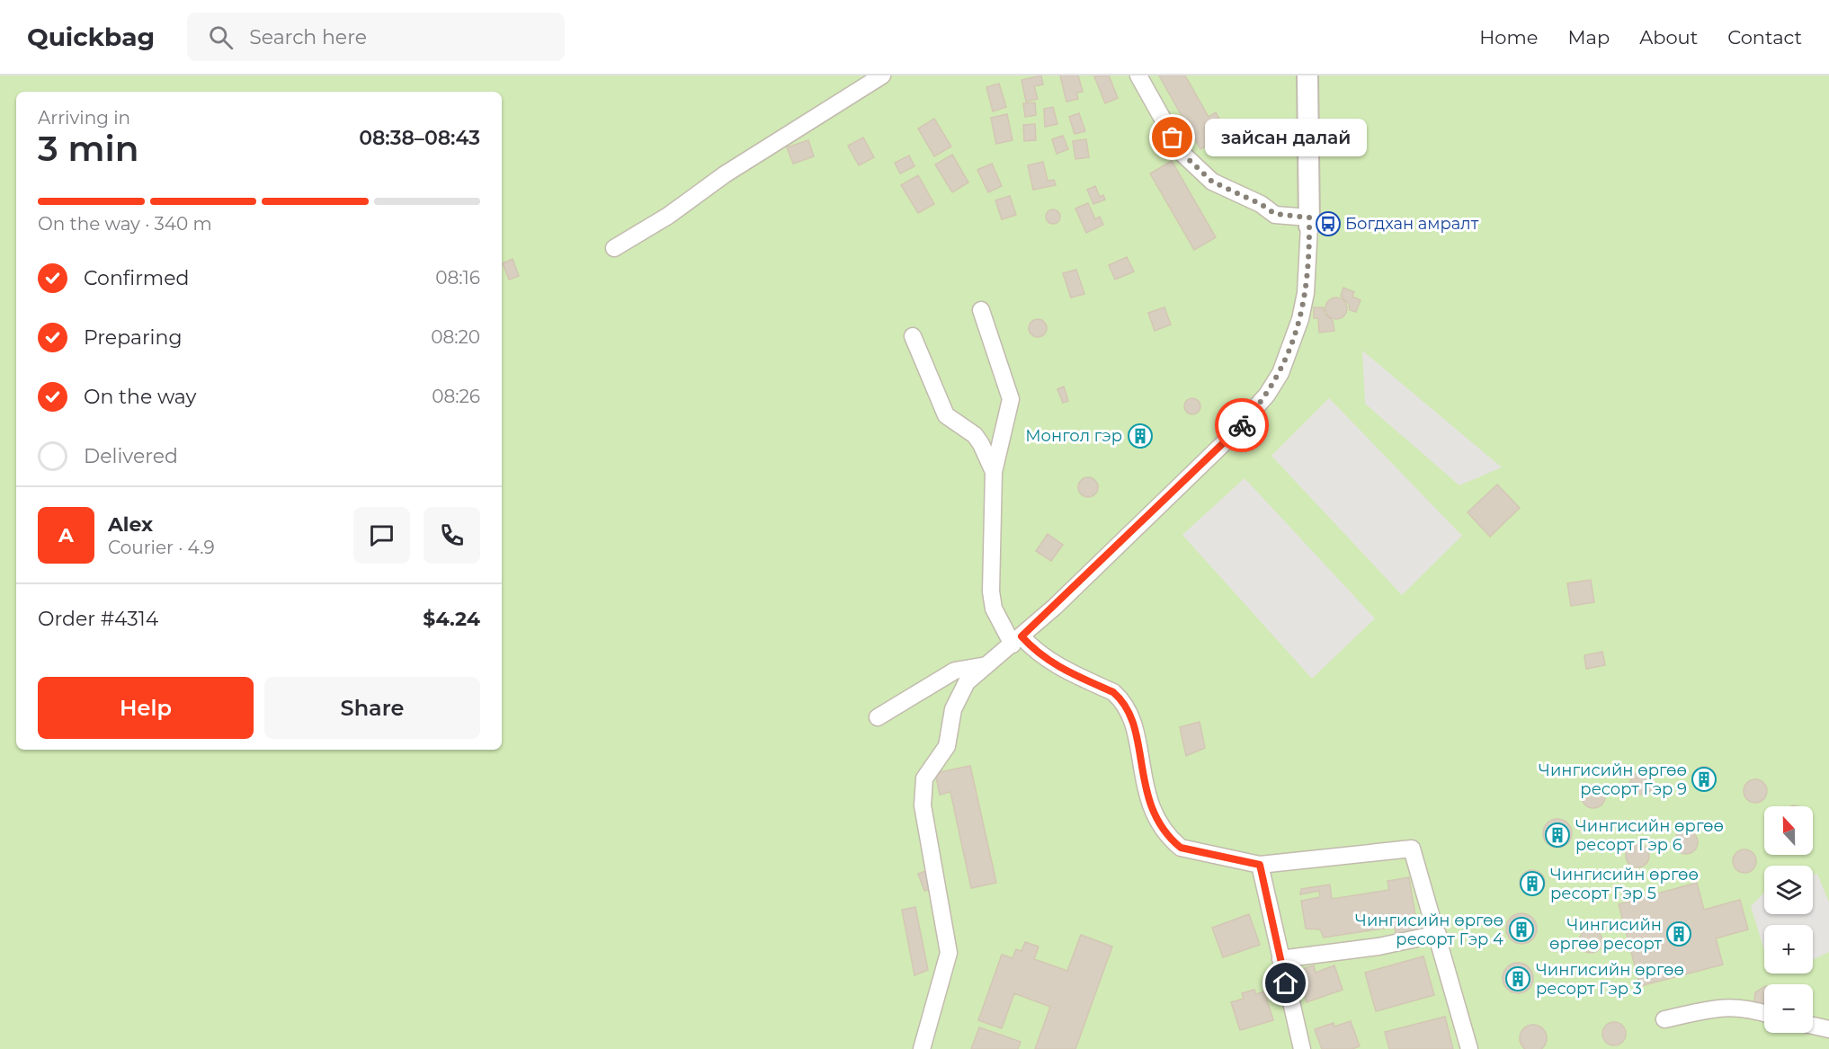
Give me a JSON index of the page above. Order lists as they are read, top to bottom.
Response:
{
  "places": {
    "other": ["зайсан далай"],
    "bus stop": ["Богдхан амралт"],
    "building": [
      "Монгол гэр",
      "Чингисийн өргөө ресорт Гэр 9",
      "Чингисийн өргөө ресорт Гэр 6",
      "Чингисийн өргөө ресорт Гэр 5",
      "Чингисийн өргөө ресорт Гэр 4",
      "Чингисийн өргөө ресорт",
      "Чингисийн өргөө ресорт Гэр 3"
    ]
  },
  "north": "top",
  "page": {
    "header": "Quickbag",
    "search": "Search here",
    "nav": [
      "Home",
      "Map",
      "About",
      "Contact"
    ],
    "heading": ["3 min", "Arriving in", "08:38–08:43"],
    "panel": [
      "Alex",
      "Courier · 4.9",
      "Order #4314",
      "$4.24"
    ],
    "bubble": "зайсан далай",
    "bar": "On the way · 340 m",
    "list": [
      ["Confirmed", "08:16"],
      ["Preparing", "08:20"],
      ["On the way", "08:26"],
      "Delivered"
    ],
    "round": "A",
    "buttons": ["Help", "Share"],
    "map_buttons": ["+", "−"]
  }
}
